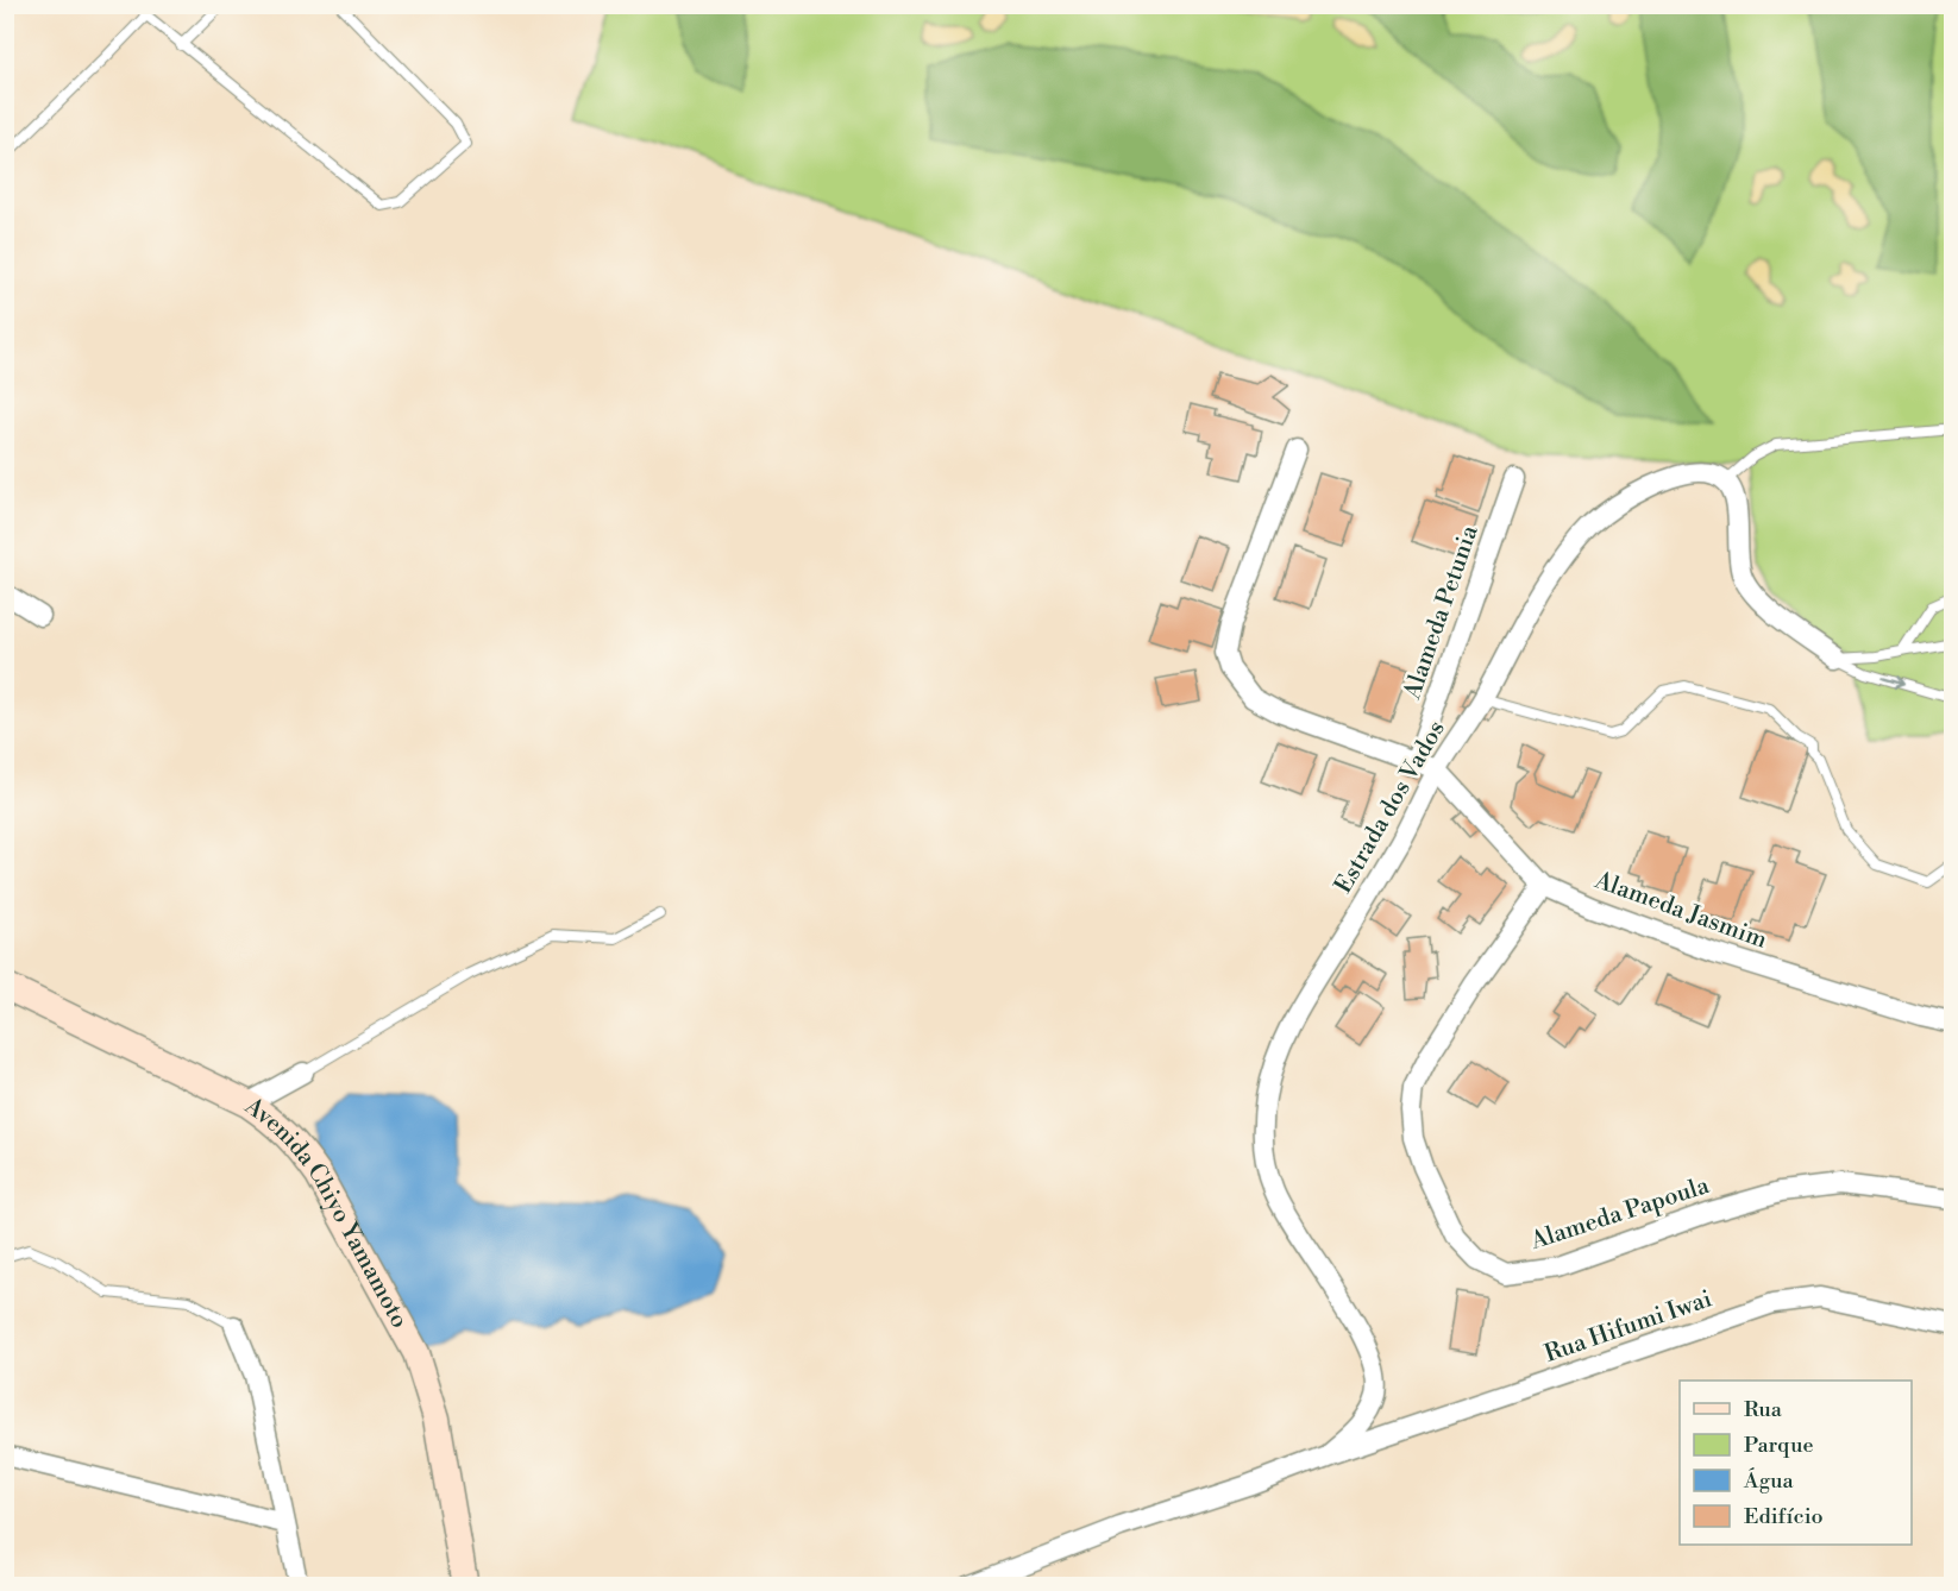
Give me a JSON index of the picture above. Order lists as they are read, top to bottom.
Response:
{
  "streets": {
    "street": [
      "Alameda Petunia",
      "Estrada dos Vados",
      "Alameda Jasmim",
      "Alameda Papoula",
      "Avenida Chiyo Yamamoto",
      "Rua Hifumi Iwai"
    ]
  },
  "crossings": [
    ["Estrada dos Vados", "Alameda Jasmim"],
    ["Estrada dos Vados", "Rua Hifumi Iwai"],
    ["Alameda Jasmim", "Alameda Papoula"]
  ],
  "legend": [
    "Rua",
    "Parque",
    "Água",
    "Edifício"
  ]
}
